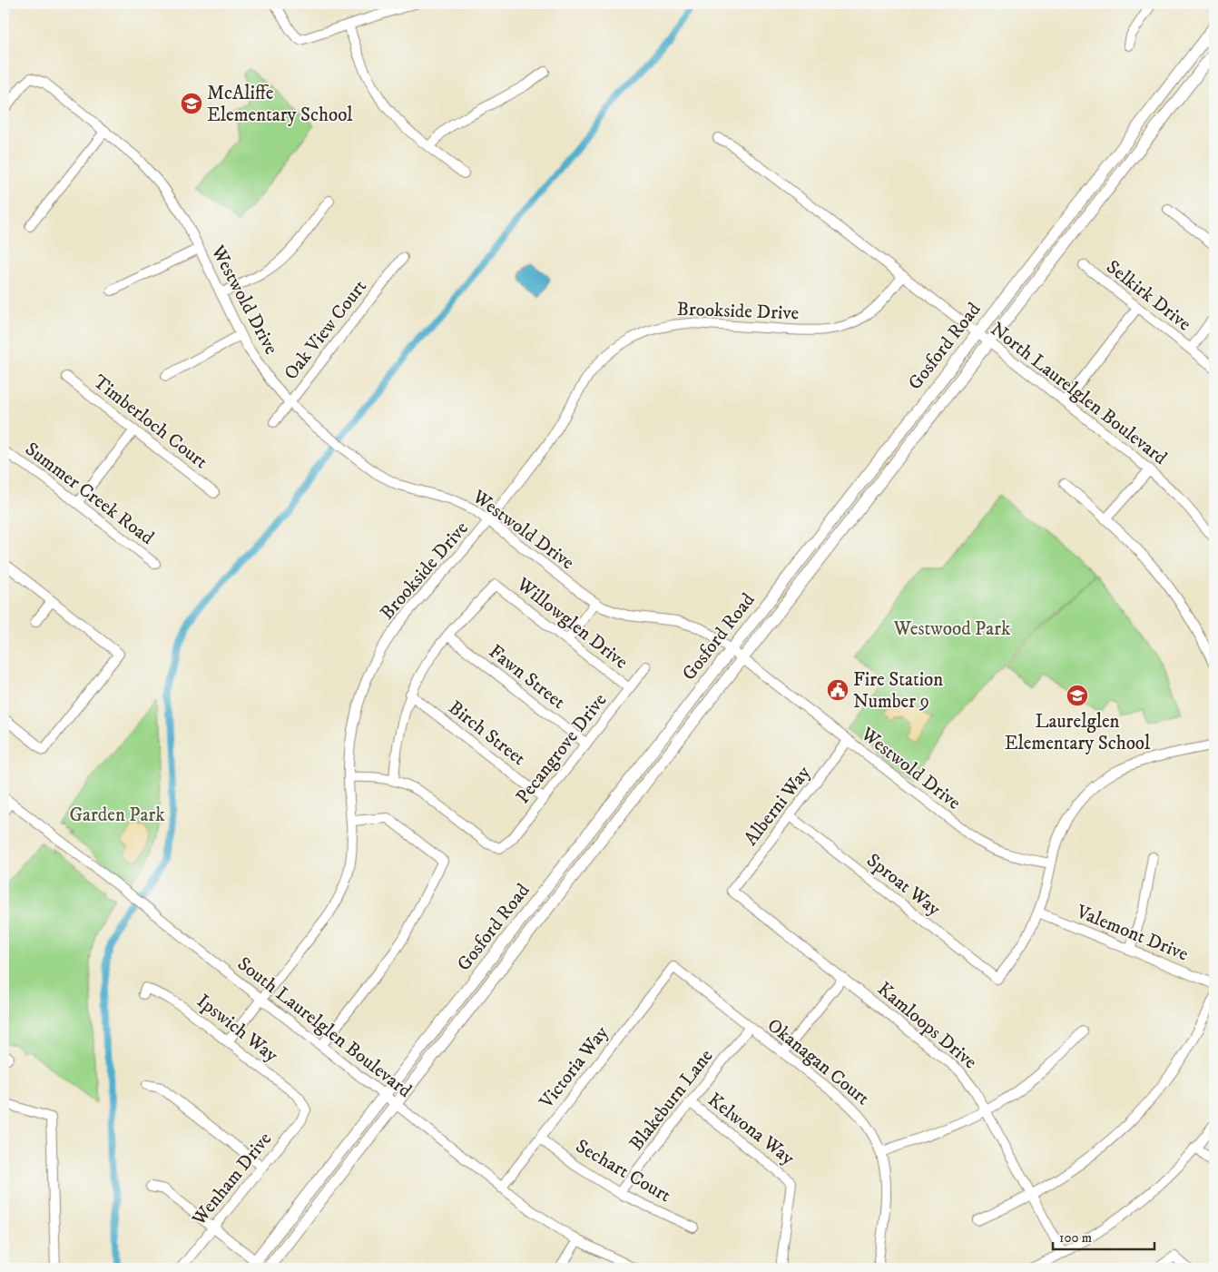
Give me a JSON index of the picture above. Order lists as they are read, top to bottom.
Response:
{
  "streets": {
    "main road": ["Gosford Road"],
    "street": [
      "Selkirk Drive",
      "Westwold Drive",
      "Brookside Drive",
      "Oak View Court",
      "North Laurelglen Boulevard",
      "Timberloch Court",
      "Summer Creek Road",
      "Willowglen Drive",
      "Fawn Street",
      "Birch Street",
      "Pecangrove Drive",
      "Alberni Way",
      "Sproat Way",
      "Valemont Drive",
      "Kamloops Drive",
      "South Laurelglen Boulevard",
      "Ipswich Way",
      "Okanagan Court",
      "Victoria Way",
      "Blakeburn Lane",
      "Kelwona Way",
      "Sechart Court",
      "Wenham Drive"
    ]
  },
  "crossings": [
    ["Westwold Drive", "Brookside Drive"],
    ["Westwold Drive", "Oak View Court"],
    ["Westwold Drive", "Gosford Road"],
    ["Westwold Drive", "Alberni Way"],
    ["Brookside Drive", "North Laurelglen Boulevard"],
    ["Brookside Drive", "South Laurelglen Boulevard"],
    ["Brookside Drive", "Ipswich Way"],
    ["Gosford Road", "North Laurelglen Boulevard"],
    ["Gosford Road", "South Laurelglen Boulevard"],
    ["Willowglen Drive", "Fawn Street"],
    ["Willowglen Drive", "Pecangrove Drive"],
    ["Fawn Street", "Pecangrove Drive"],
    ["Birch Street", "Pecangrove Drive"],
    ["Alberni Way", "Sproat Way"],
    ["Alberni Way", "Kamloops Drive"],
    ["Sproat Way", "Valemont Drive"],
    ["South Laurelglen Boulevard", "Victoria Way"],
    ["Ipswich Way", "Wenham Drive"],
    ["Okanagan Court", "Victoria Way"],
    ["Okanagan Court", "Blakeburn Lane"],
    ["Victoria Way", "Sechart Court"],
    ["Blakeburn Lane", "Kelwona Way"],
    ["Blakeburn Lane", "Sechart Court"]
  ],
  "parks": ["Westwood Park", "Garden Park"],
  "places": {
    "school or university": ["McAliffe Elementary School", "Laurelglen Elementary School"],
    "public building": ["Fire Station Number 9"]
  },
  "scale_bar": "100 m"
}
